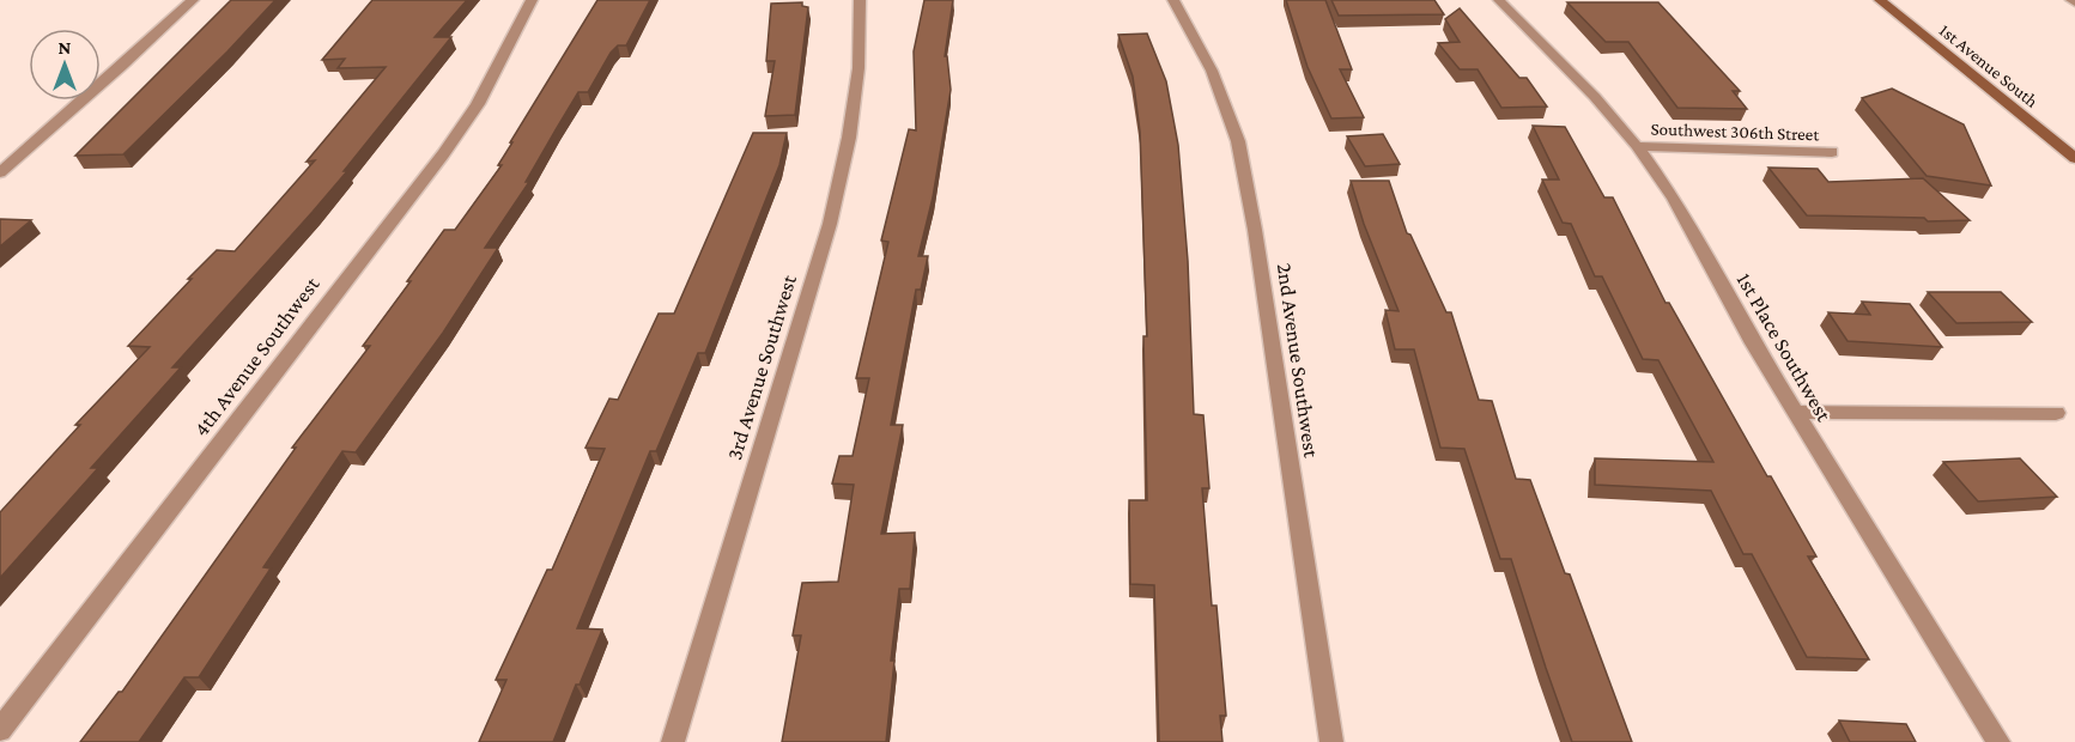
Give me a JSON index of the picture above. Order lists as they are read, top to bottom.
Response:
{
  "streets": {
    "main road": ["1st Avenue South"],
    "street": [
      "Southwest 306th Street",
      "1st Place Southwest",
      "4th Avenue Southwest",
      "2nd Avenue Southwest",
      "3rd Avenue Southwest"
    ]
  },
  "crossings": [
    ["Southwest 306th Street", "1st Place Southwest"]
  ],
  "north": "top"
}
